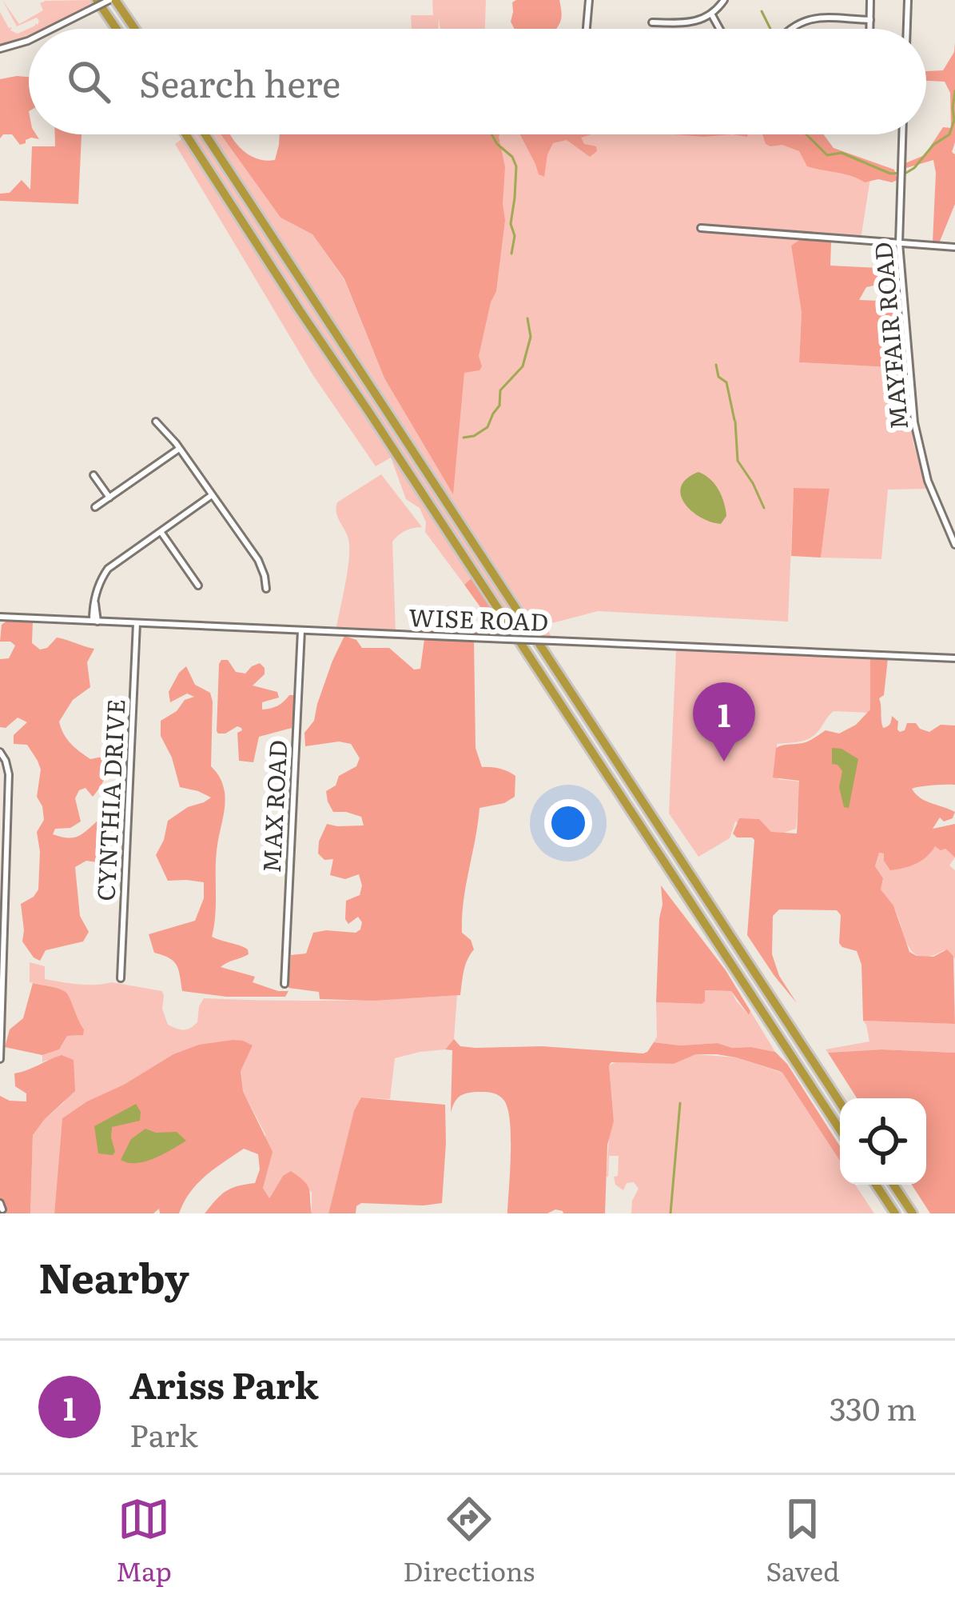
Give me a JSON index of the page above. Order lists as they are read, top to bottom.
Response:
{
  "streets": {
    "street": [
      "MAYFAIR ROAD",
      "WISE ROAD",
      "CYNTHIA DRIVE",
      "MAX ROAD"
    ]
  },
  "crossings": [
    ["WISE ROAD", "CYNTHIA DRIVE"],
    ["WISE ROAD", "MAX ROAD"]
  ],
  "page": {
    "search": "Search here",
    "pins": "1",
    "heading": "Nearby",
    "list": [
      {
        "mark": "1",
        "name": "Ariss Park",
        "note": "Park",
        "value": "330 m"
      }
    ],
    "nav": ["Map", "Directions", "Saved"]
  }
}
